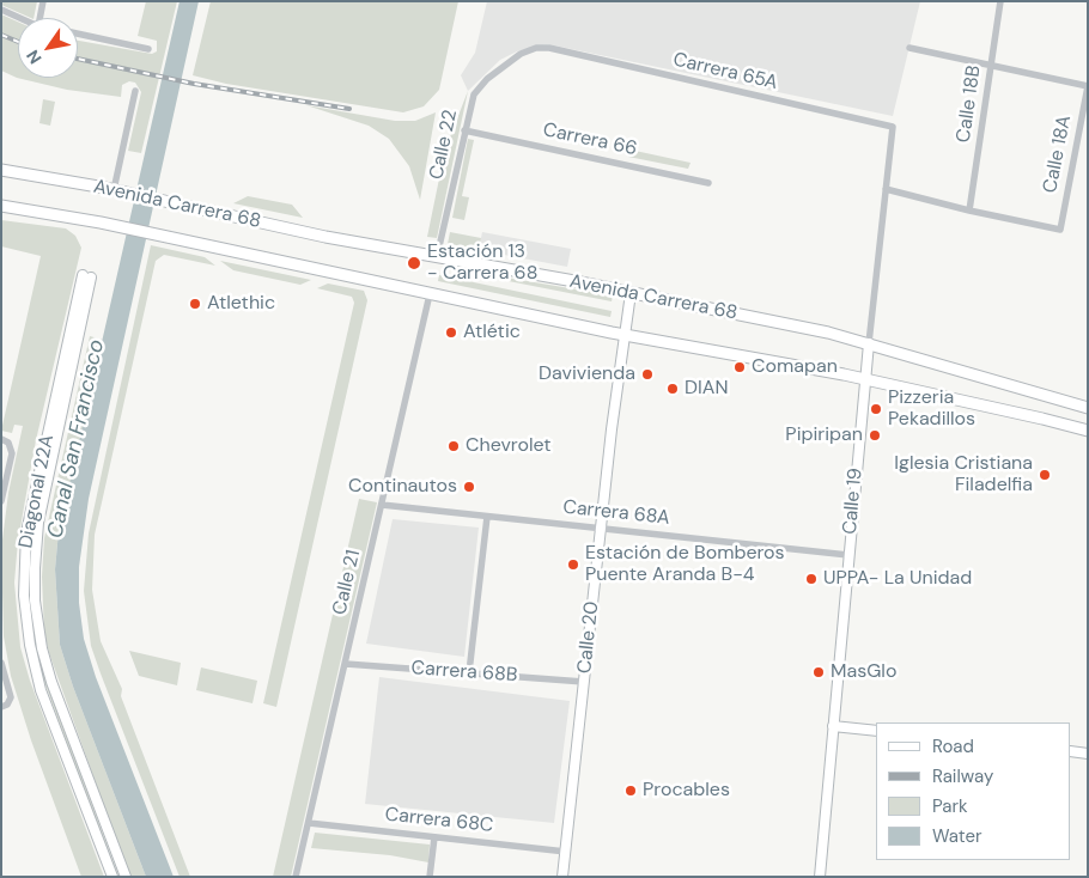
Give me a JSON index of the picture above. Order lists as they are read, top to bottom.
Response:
{
  "streets": {
    "main road": ["Avenida Carrera 68"],
    "street": [
      "Carrera 65A",
      "Calle 18B",
      "Carrera 66",
      "Calle 22",
      "Calle 18A",
      "Diagonal 22A",
      "Calle 19",
      "Carrera 68A",
      "Calle 21",
      "Calle 20",
      "Carrera 68B",
      "Carrera 68C"
    ]
  },
  "crossings": [
    ["Carrera 65A", "Calle 22"],
    ["Carrera 65A", "Calle 19"],
    ["Calle 18B", "Calle 18A"],
    ["Carrera 66", "Calle 22"],
    ["Calle 22", "Avenida Carrera 68"],
    ["Avenida Carrera 68", "Calle 19"],
    ["Avenida Carrera 68", "Calle 21"],
    ["Avenida Carrera 68", "Calle 20"],
    ["Calle 19", "Carrera 68A"],
    ["Carrera 68A", "Calle 21"],
    ["Carrera 68A", "Calle 20"],
    ["Calle 21", "Carrera 68B"],
    ["Calle 21", "Carrera 68C"],
    ["Calle 20", "Carrera 68B"],
    ["Calle 20", "Carrera 68C"]
  ],
  "water": ["Canal San Francisco"],
  "places": [
    "Estación 13 - Carrera 68",
    "Atlethic",
    "Atlétic",
    "Comapan",
    "Davivienda",
    "DIAN",
    "Pizzeria Pekadillos",
    "Pipiripan",
    "Chevrolet",
    "Iglesia Cristiana Filadelfia",
    "Continautos",
    "Estación de Bomberos Puente Aranda B-4",
    "UPPA- La Unidad",
    "MasGlo",
    "Procables"
  ],
  "legend": [
    "Road",
    "Railway",
    "Park",
    "Water"
  ],
  "north": "bottom left"
}
